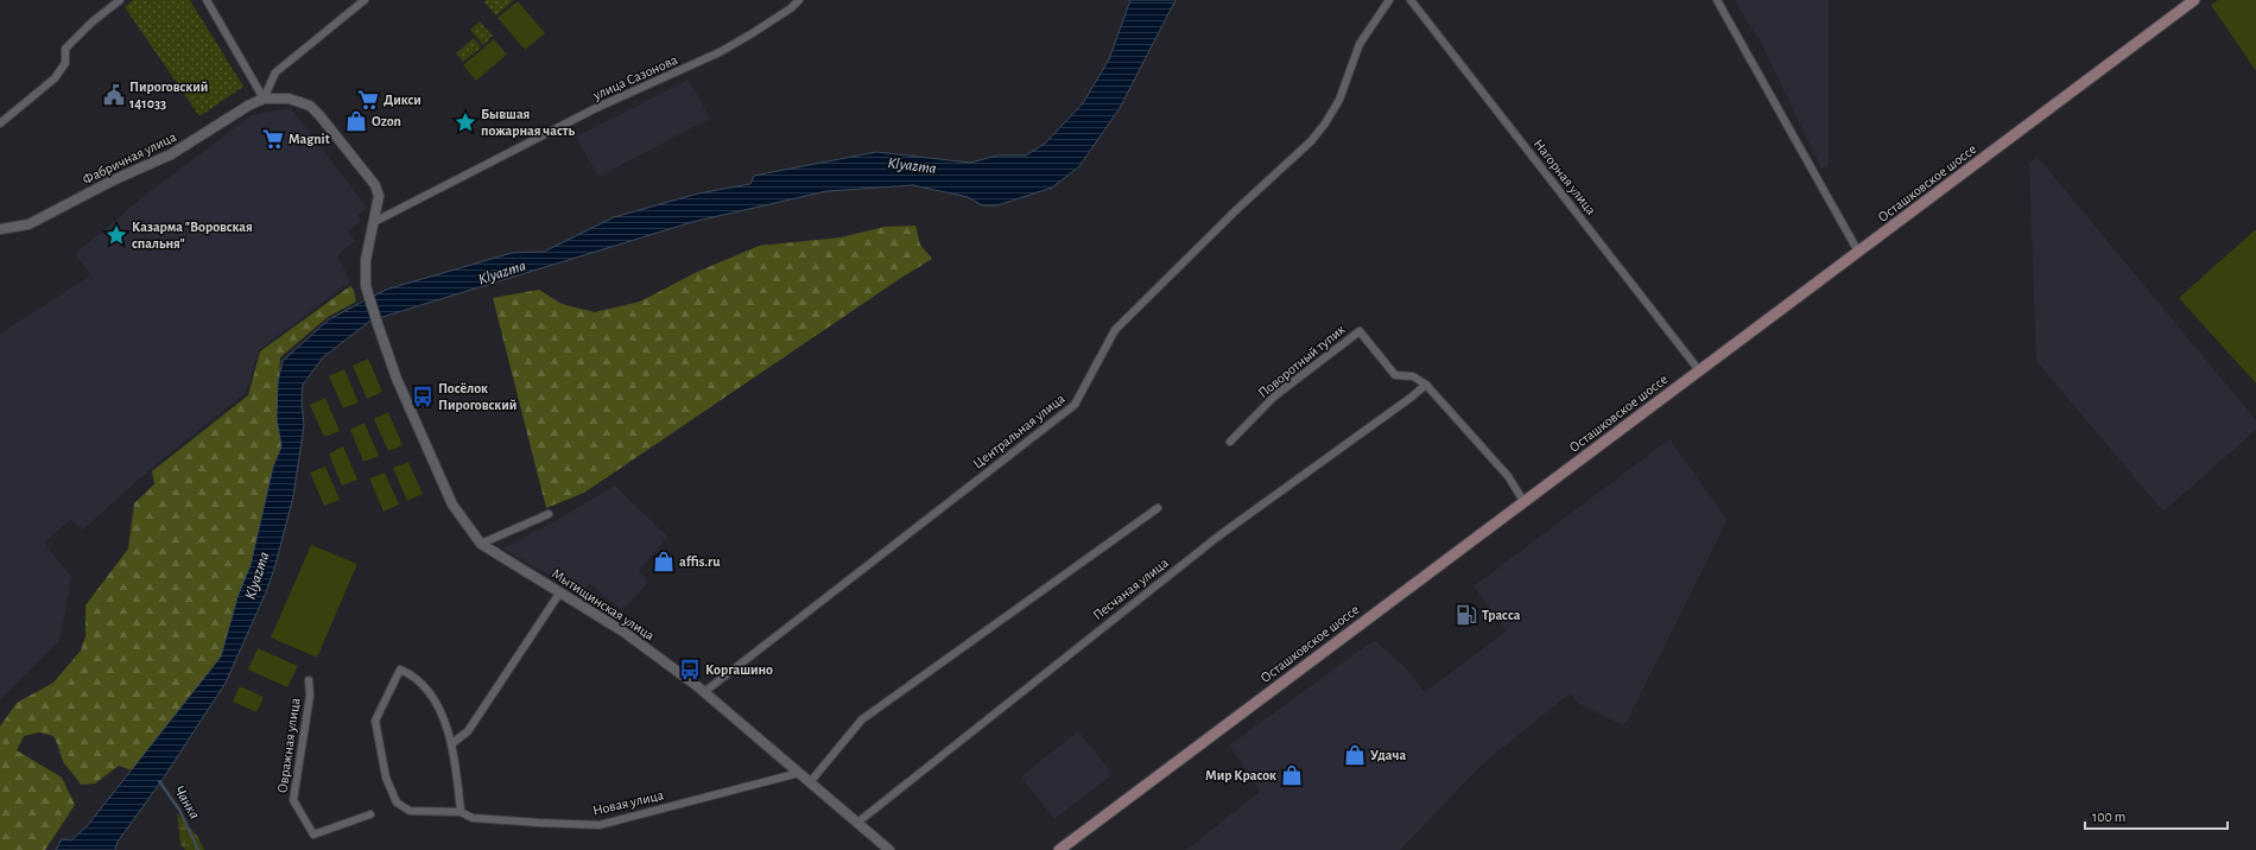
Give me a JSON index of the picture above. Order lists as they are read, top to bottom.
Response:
{
  "streets": {
    "main road": ["Осташковское шоссе"],
    "street": [
      "улица Сазонова",
      "Фабричная улица",
      "Нагорная улица",
      "Поворотный тупик",
      "Центральная улица",
      "Песчаная улица",
      "Мытищинская улица",
      "Овражная улица",
      "Новая улица"
    ]
  },
  "crossings": [
    ["улица Сазонова", "Фабричная улица"],
    ["Фабричная улица", "Мытищинская улица"],
    ["Нагорная улица", "Осташковское шоссе"],
    ["Осташковское шоссе", "Поворотный тупик"],
    ["Поворотный тупик", "Песчаная улица"],
    ["Центральная улица", "Мытищинская улица"],
    ["Песчаная улица", "Мытищинская улица"],
    ["Мытищинская улица", "Новая улица"]
  ],
  "water": ["Klyazma", "Чанка"],
  "places": {
    "public building": ["Пироговский 141033"],
    "supermarket": ["Дикси", "Magnit"],
    "shop": [
      "Ozon",
      "affis.ru",
      "Удача",
      "Мир Красок"
    ],
    "place": ["Бывшая пожарная часть", "Казарма \"Воровская спальня\""],
    "bus stop": ["Посёлок Пироговский", "Коргашино"],
    "fuel station": ["Трасса"]
  },
  "scale_bar": "100 m"
}
